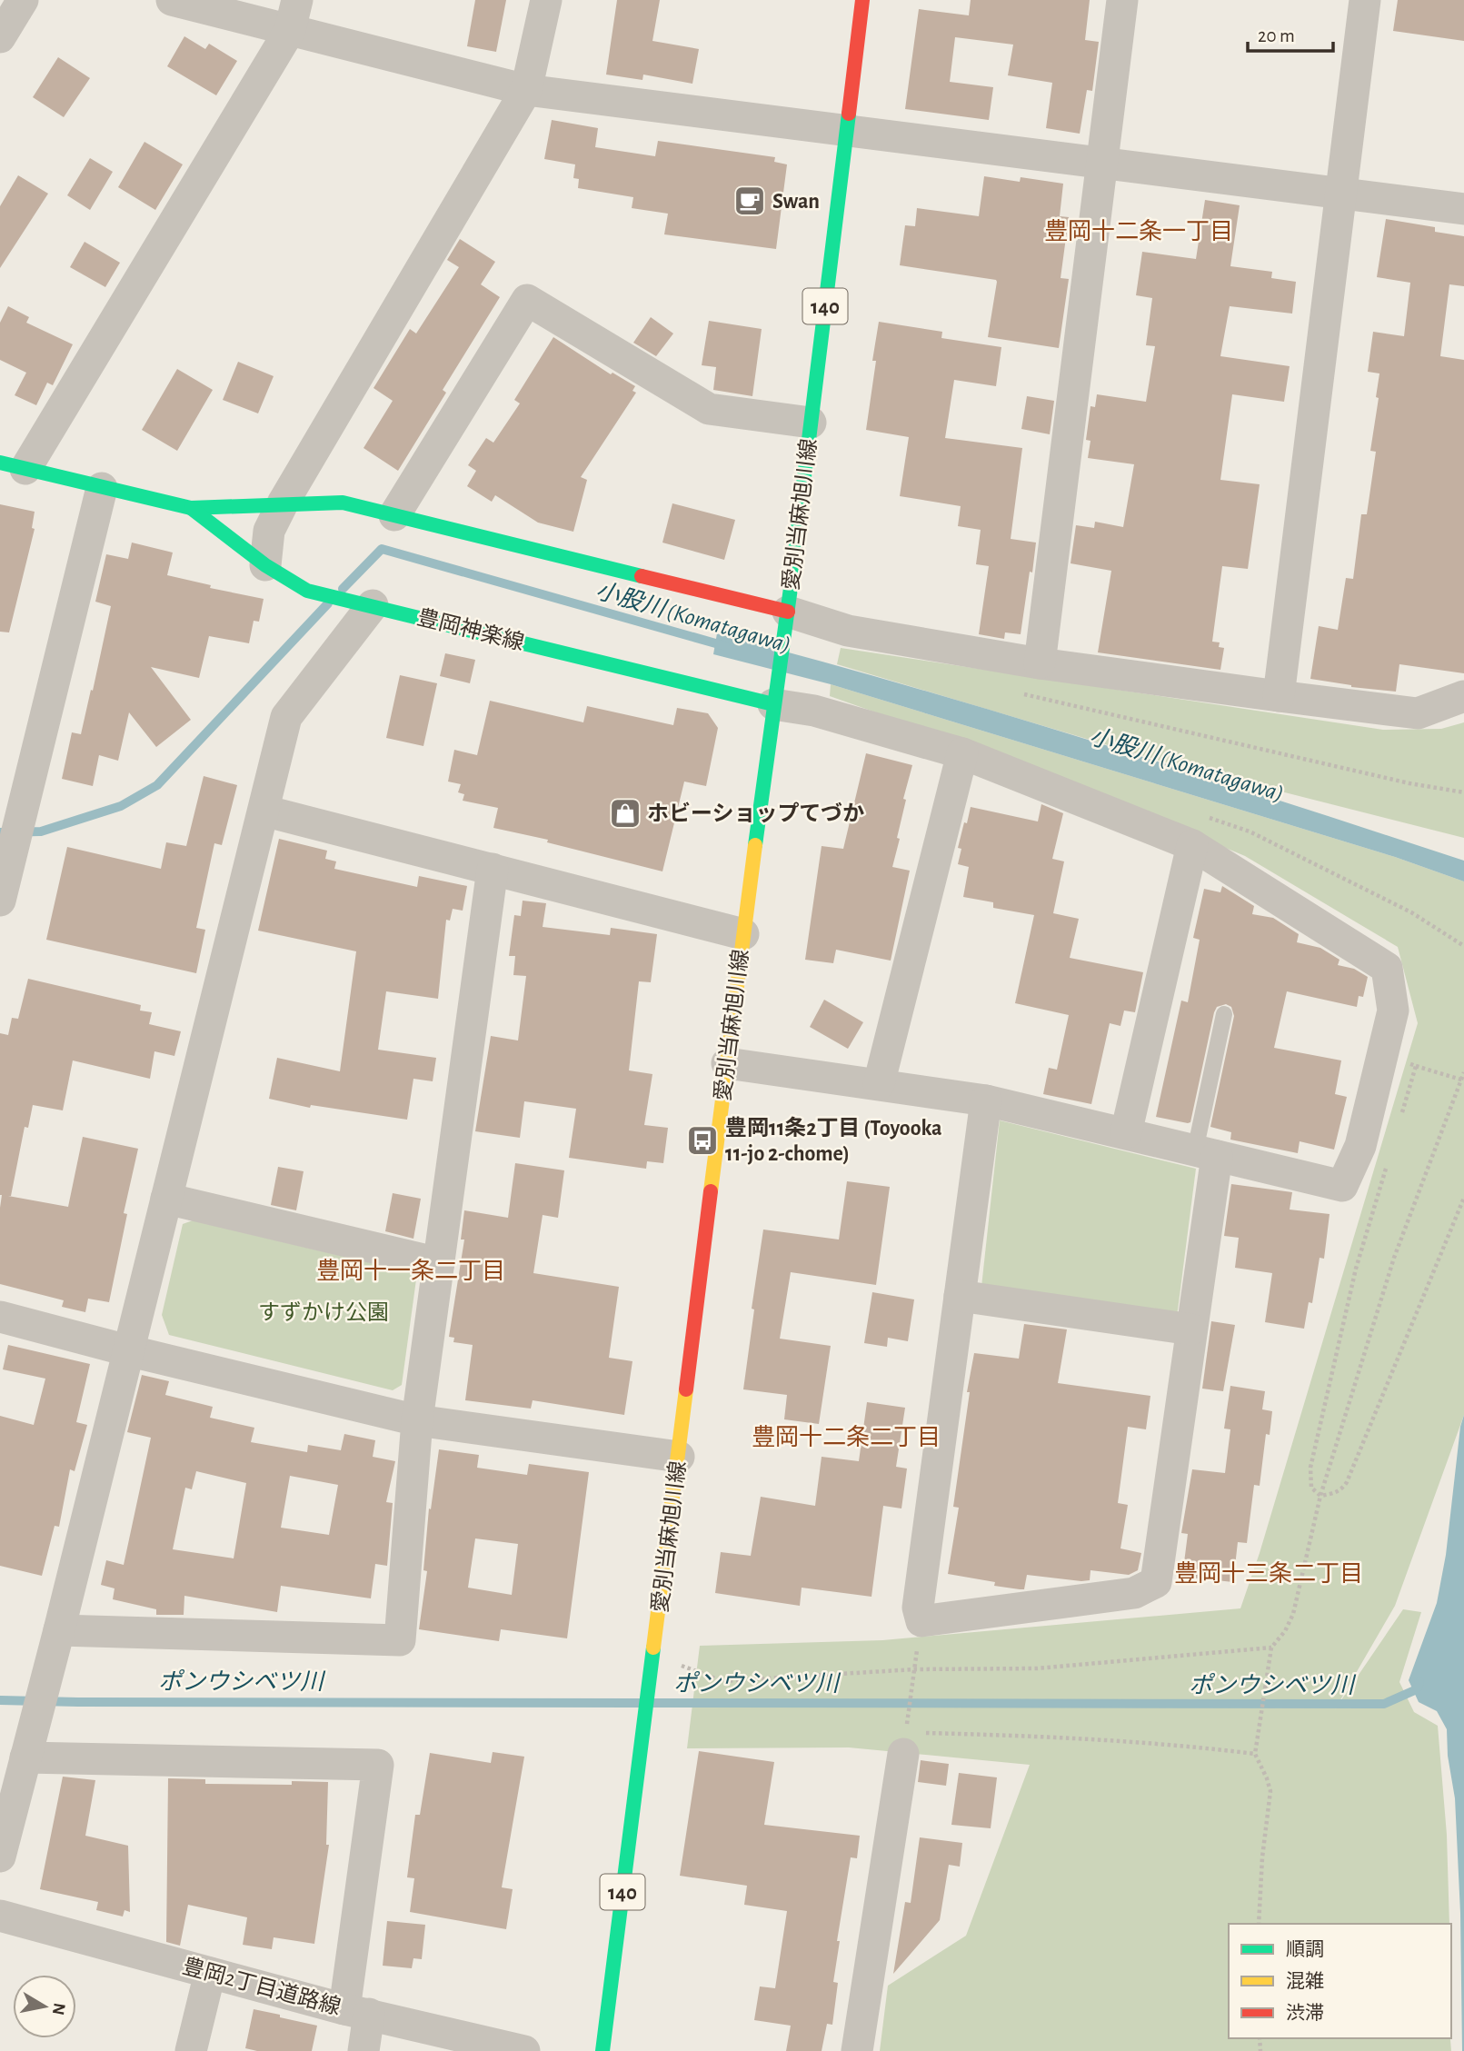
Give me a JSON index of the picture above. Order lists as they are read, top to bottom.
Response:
{
  "streets": {
    "main road": ["140", "愛別当麻旭川線", "豊岡神楽線"],
    "street": ["豊岡2丁目道路線"]
  },
  "crossings": [
    ["愛別当麻旭川線", "豊岡神楽線"]
  ],
  "districts": [
    "豊岡十二条一丁目",
    "豊岡十一条二丁目",
    "豊岡十二条二丁目",
    "豊岡十三条二丁目"
  ],
  "water": ["小股川 (Komatagawa)", "ポンウシベツ川"],
  "parks": ["すずかけ公園"],
  "places": {
    "cafe": ["Swan"],
    "shop": ["ホビーショップてづか"],
    "bus stop": ["豊岡11条2丁目 (Toyooka 11-jo 2-chome)"]
  },
  "legend": ["順調", "混雑", "渋滞"],
  "scale_bar": "20 m",
  "north": "right"
}
